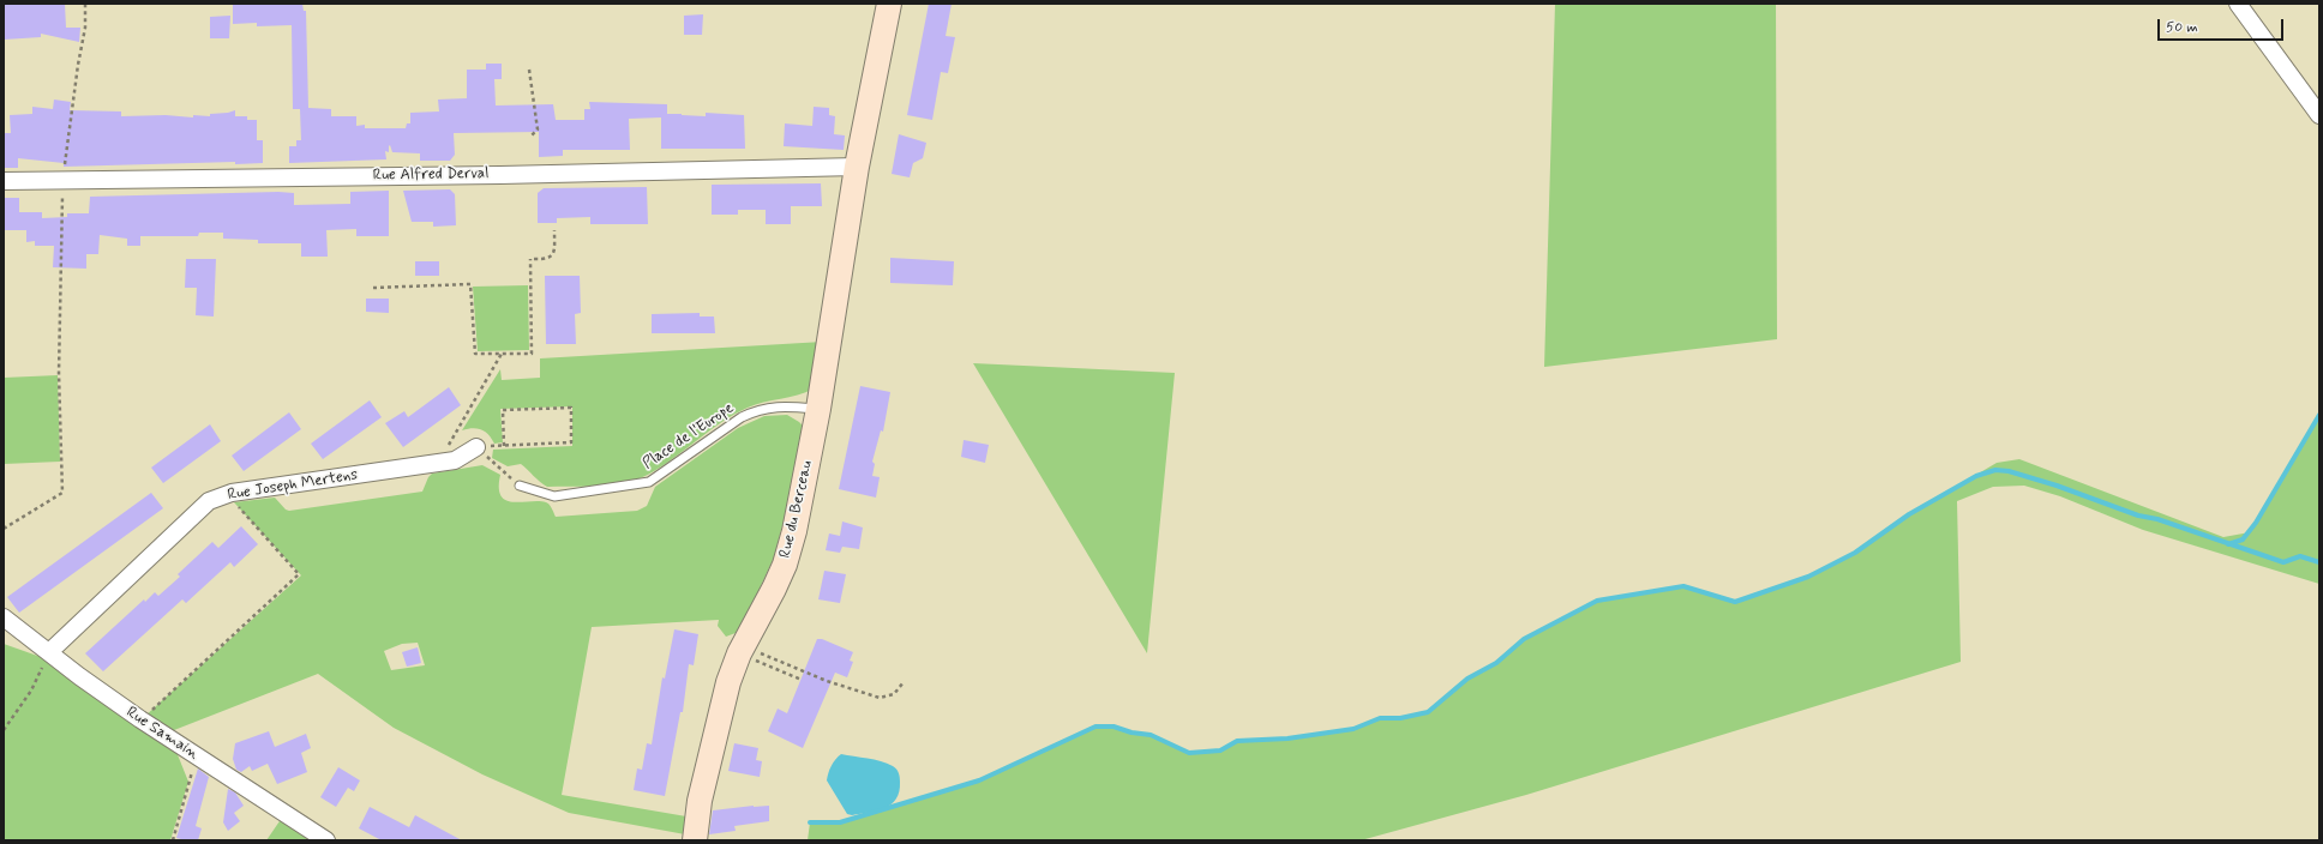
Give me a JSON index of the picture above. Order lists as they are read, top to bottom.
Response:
{
  "streets": {
    "street": [
      "Rue Alfred Derval",
      "Rue Joseph Mertens",
      "Rue du Berceau",
      "Rue Samain"
    ],
    "lane": ["Place de l'Europe"]
  },
  "crossings": [
    ["Rue Alfred Derval", "Rue du Berceau"],
    ["Place de l'Europe", "Rue du Berceau"],
    ["Rue Joseph Mertens", "Rue Samain"]
  ],
  "scale_bar": "50 m"
}
